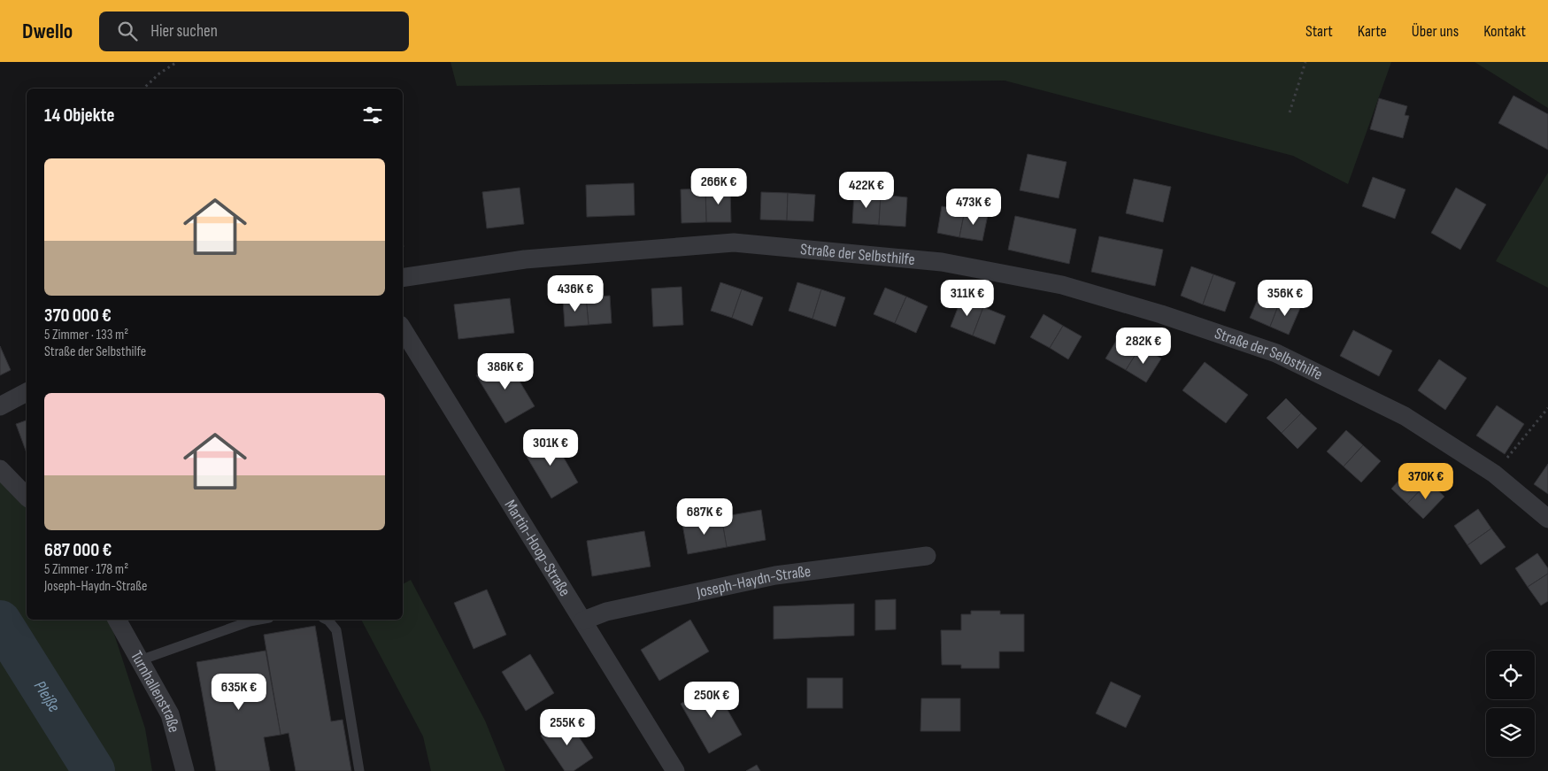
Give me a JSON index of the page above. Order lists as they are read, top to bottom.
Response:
{
  "streets": {
    "street": [
      "Straße der Selbsthilfe",
      "Martin-Hoop-Straße",
      "Joseph-Haydn-Straße",
      "Turnhallenstraße"
    ]
  },
  "crossings": [
    ["Martin-Hoop-Straße", "Joseph-Haydn-Straße"]
  ],
  "water": ["Pleiße"],
  "page": {
    "header": "Dwello",
    "search": "Hier suchen",
    "nav": [
      "Start",
      "Karte",
      "Über uns",
      "Kontakt"
    ],
    "heading": "14 Objekte",
    "list": [
      {
        "name": "370 000 €",
        "note": "5 Zimmer · 133 m² · Straße der Selbsthilfe"
      },
      {
        "name": "687 000 €",
        "note": "5 Zimmer · 178 m² · Joseph-Haydn-Straße"
      }
    ],
    "price": [
      "266K €",
      "422K €",
      "473K €",
      "436K €",
      "311K €",
      "356K €",
      "282K €",
      "386K €",
      "301K €",
      "370K €",
      "687K €",
      "635K €",
      "250K €",
      "255K €"
    ]
  }
}
